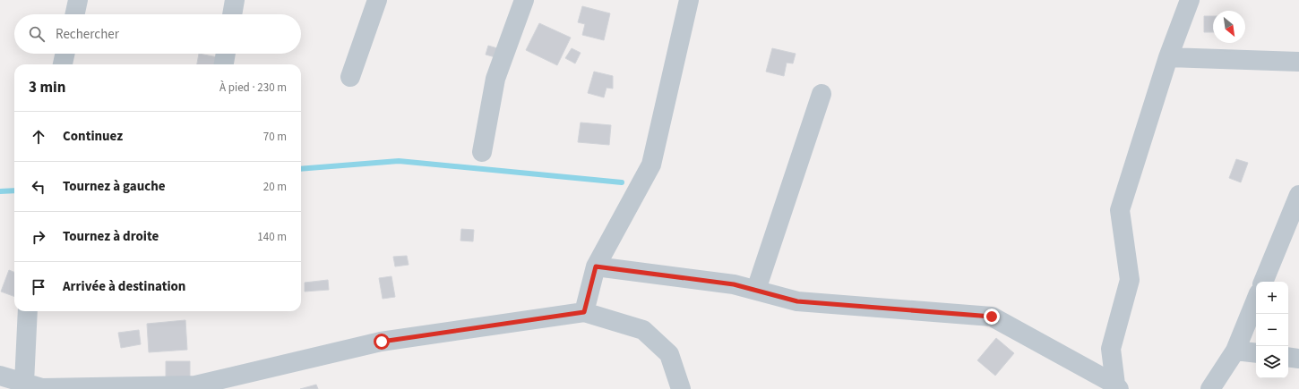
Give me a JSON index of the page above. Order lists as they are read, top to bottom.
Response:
{
  "north": "bottom right",
  "page": {
    "search": "Rechercher",
    "heading": ["3 min", "À pied · 230 m"],
    "list": [
      ["Continuez", "70 m"],
      ["Tournez à gauche", "20 m"],
      ["Tournez à droite", "140 m"],
      "Arrivée à destination"
    ],
    "map_buttons": ["+", "−"]
  }
}
